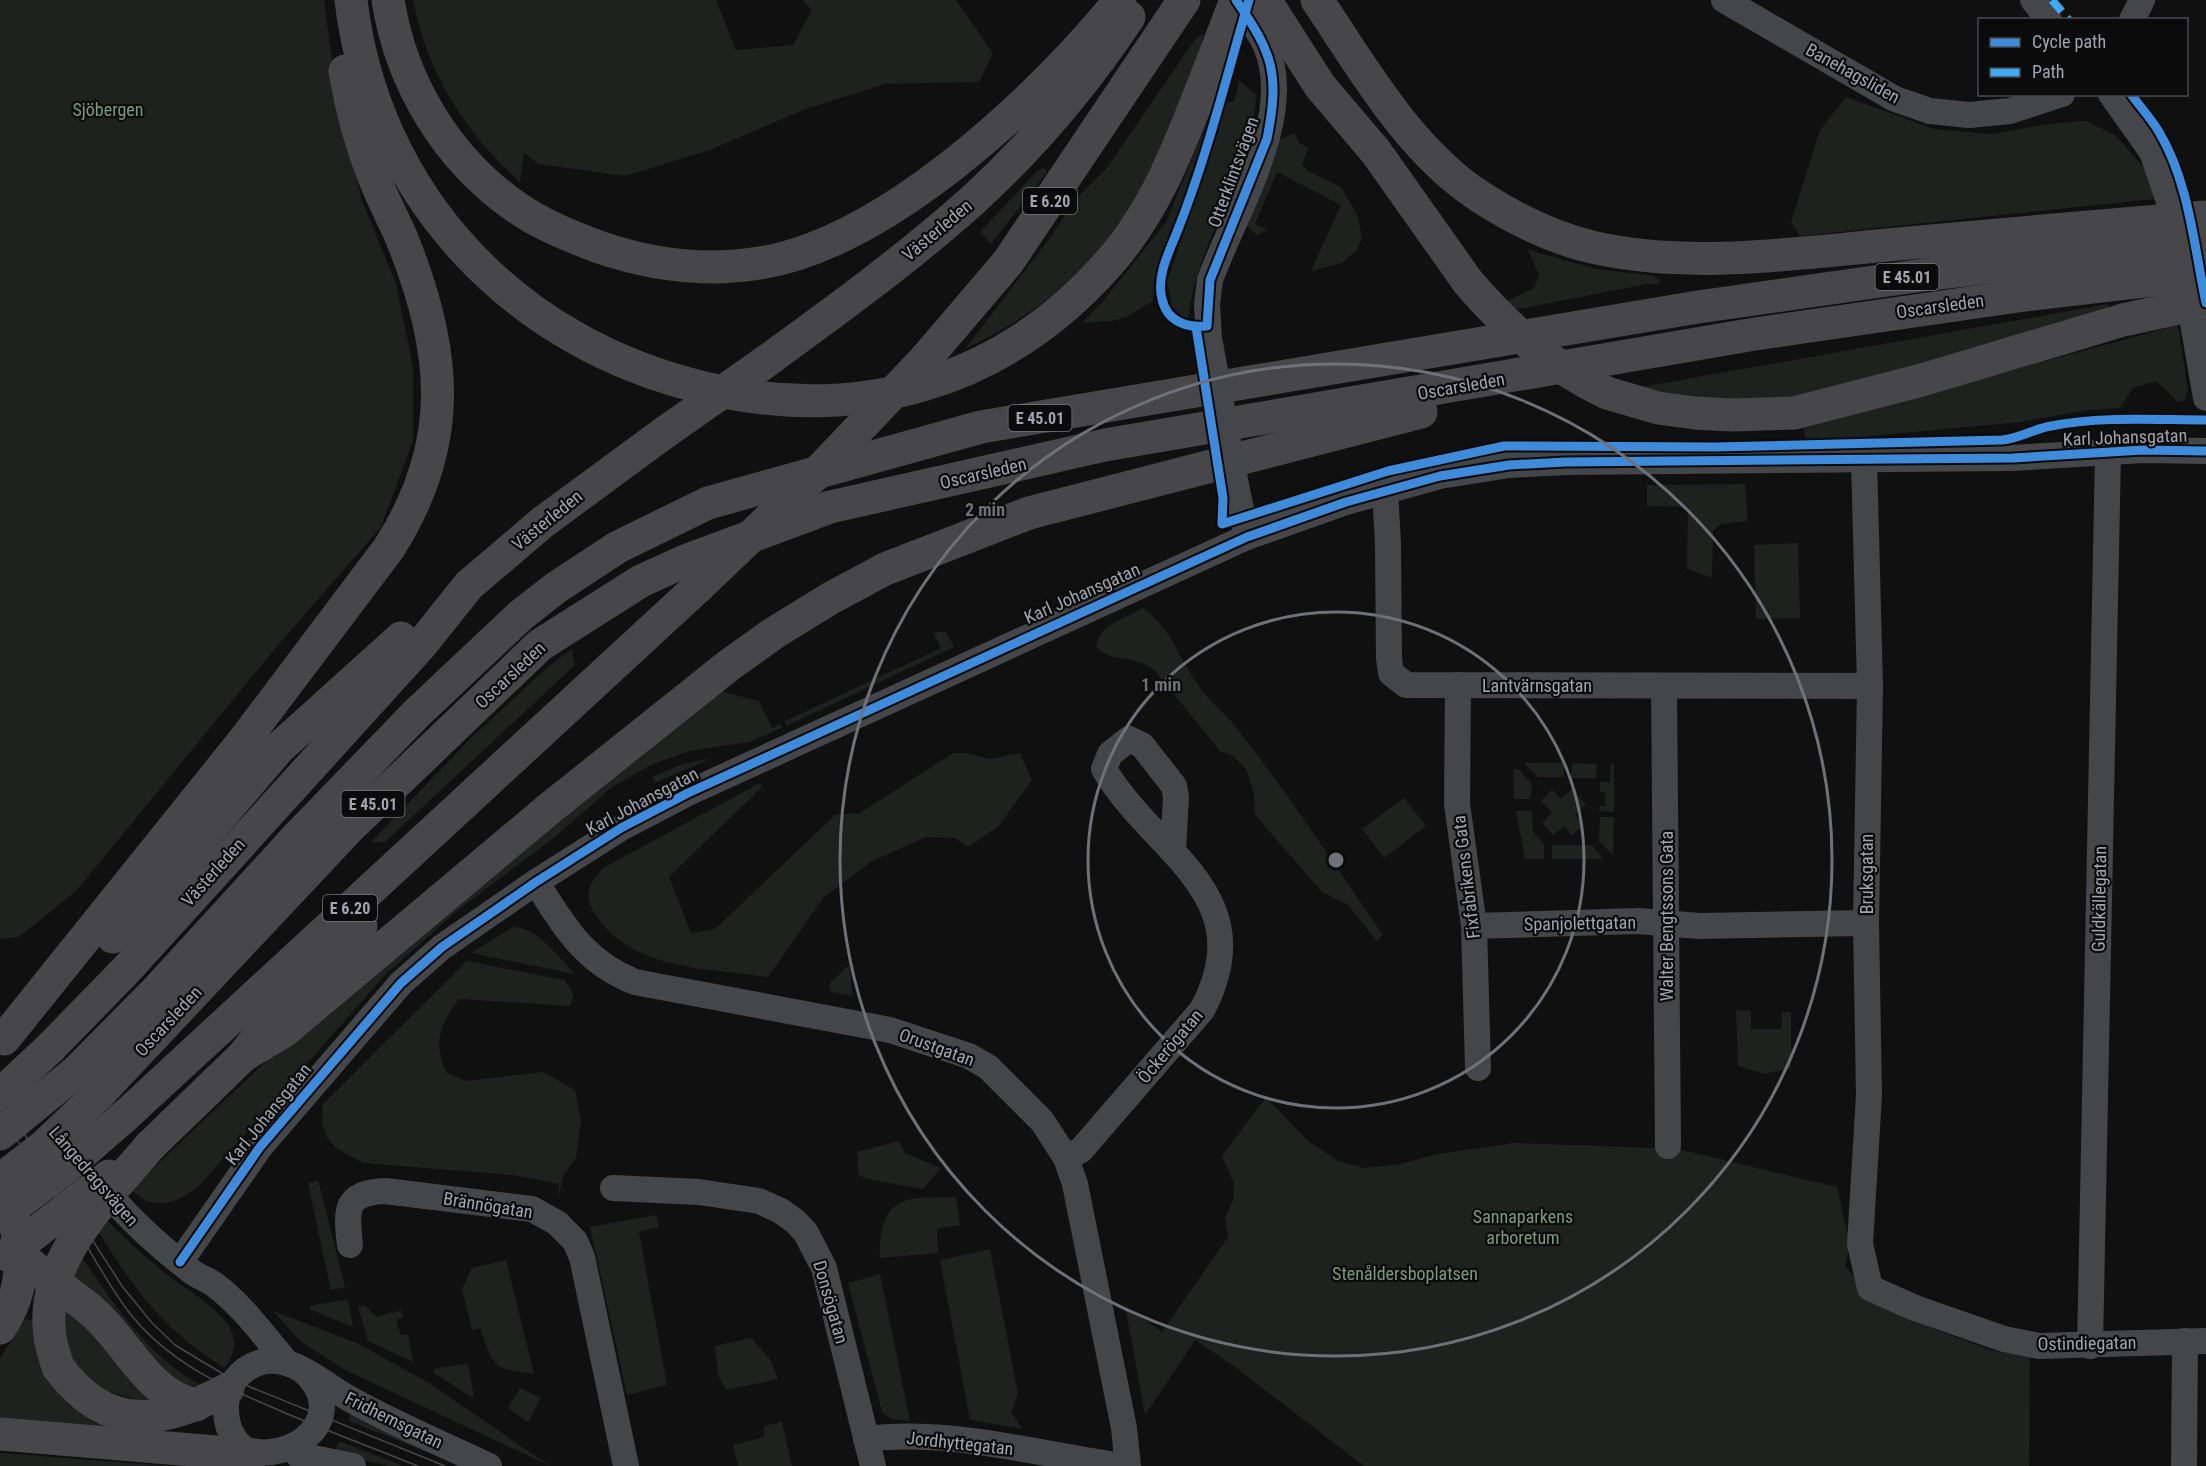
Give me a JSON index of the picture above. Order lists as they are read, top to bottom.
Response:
{
  "streets": {
    "highway": [
      "E 6.20",
      "Västerleden",
      "E 45.01",
      "Oscarsleden"
    ],
    "street": [
      "Banehagsliden",
      "Otterklintsvägen",
      "Karl Johansgatan",
      "Lantvärnsgatan",
      "Bruksgatan",
      "Fixfabrikens Gata",
      "Guldkällegatan",
      "Walter Bengtssons Gata",
      "Spanjolettgatan",
      "Öckerögatan",
      "Orustgatan",
      "Långedragsvägen",
      "Brännögatan",
      "Donsögatan",
      "Ostindiegatan",
      "Fridhemsgatan",
      "Jordhyttegatan"
    ]
  },
  "crossings": [
    ["Otterklintsvägen", "Karl Johansgatan"],
    ["Karl Johansgatan", "Lantvärnsgatan"],
    ["Karl Johansgatan", "Bruksgatan"],
    ["Karl Johansgatan", "Guldkällegatan"],
    ["Karl Johansgatan", "Orustgatan"],
    ["Karl Johansgatan", "Långedragsvägen"],
    ["Lantvärnsgatan", "Bruksgatan"],
    ["Lantvärnsgatan", "Fixfabrikens Gata"],
    ["Lantvärnsgatan", "Walter Bengtssons Gata"],
    ["Bruksgatan", "Spanjolettgatan"],
    ["Bruksgatan", "Ostindiegatan"],
    ["Fixfabrikens Gata", "Spanjolettgatan"],
    ["Guldkällegatan", "Ostindiegatan"],
    ["Walter Bengtssons Gata", "Spanjolettgatan"],
    ["Öckerögatan", "Orustgatan"],
    ["Orustgatan", "Jordhyttegatan"],
    ["Långedragsvägen", "Fridhemsgatan"],
    ["Donsögatan", "Jordhyttegatan"]
  ],
  "parks": ["Sjöbergen", "Sannaparkens arboretum", "Stenåldersboplatsen"],
  "legend": ["Cycle path", "Path"],
  "rings": ["2 min", "1 min"]
}
